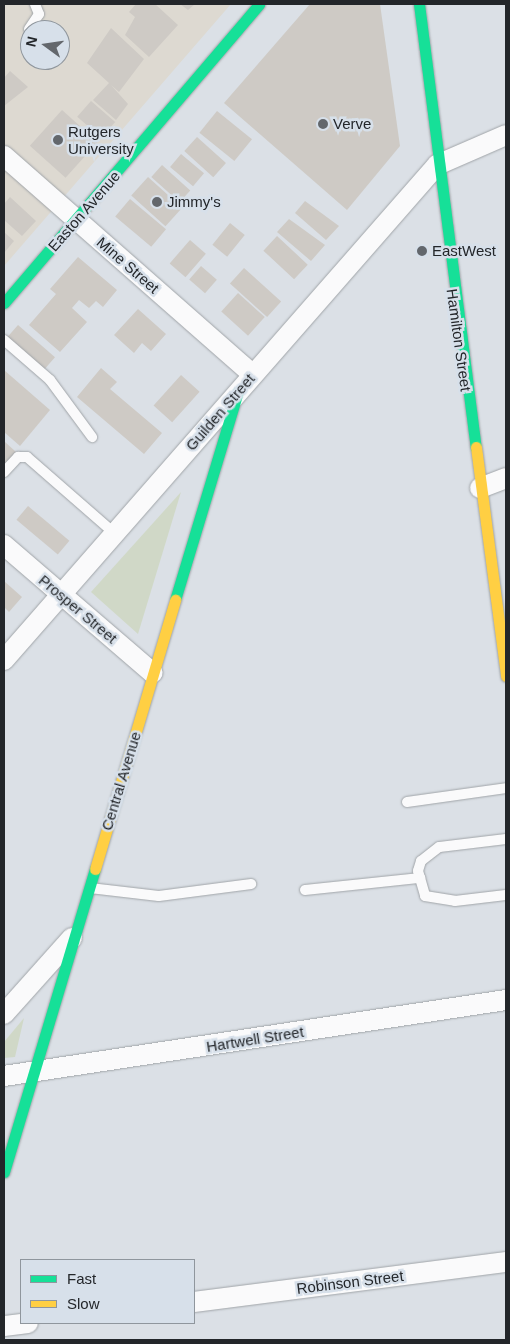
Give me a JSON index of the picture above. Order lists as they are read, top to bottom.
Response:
{
  "streets": {
    "street": [
      "Easton Avenue",
      "Mine Street",
      "Hamilton Street",
      "Guilden Street",
      "Prosper Street",
      "Central Avenue",
      "Hartwell Street",
      "Robinson Street"
    ]
  },
  "crossings": [
    ["Easton Avenue", "Mine Street"],
    ["Mine Street", "Guilden Street"],
    ["Hamilton Street", "Guilden Street"],
    ["Guilden Street", "Prosper Street"],
    ["Guilden Street", "Central Avenue"],
    ["Prosper Street", "Central Avenue"],
    ["Central Avenue", "Hartwell Street"]
  ],
  "places": [
    "Verve",
    "Rutgers University",
    "Jimmy's",
    "EastWest"
  ],
  "legend": ["Fast", "Slow"],
  "north": "left"
}
